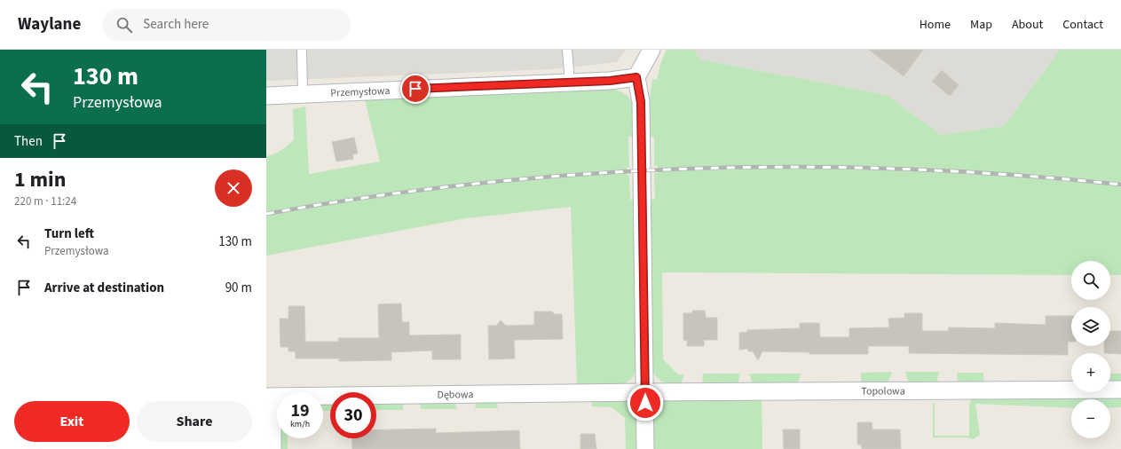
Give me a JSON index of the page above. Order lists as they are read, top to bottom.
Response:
{
  "streets": {
    "street": ["Przemysłowa", "Topolowa", "Dębowa"]
  },
  "crossings": [
    ["Topolowa", "Dębowa"]
  ],
  "page": {
    "header": "Waylane",
    "search": "Search here",
    "nav": [
      "Home",
      "Map",
      "About",
      "Contact"
    ],
    "turn": ["130 m", "Przemysłowa"],
    "then": "Then",
    "heading": ["1 min", "220 m · 11:24"],
    "list": [
      {
        "name": "Turn left",
        "note": "Przemysłowa",
        "value": "130 m"
      },
      {
        "name": "Arrive at destination",
        "value": "90 m"
      }
    ],
    "map_buttons": ["+", "−"],
    "speed": "19 km/h",
    "limit": "30",
    "buttons": ["Exit", "Share"]
  }
}
